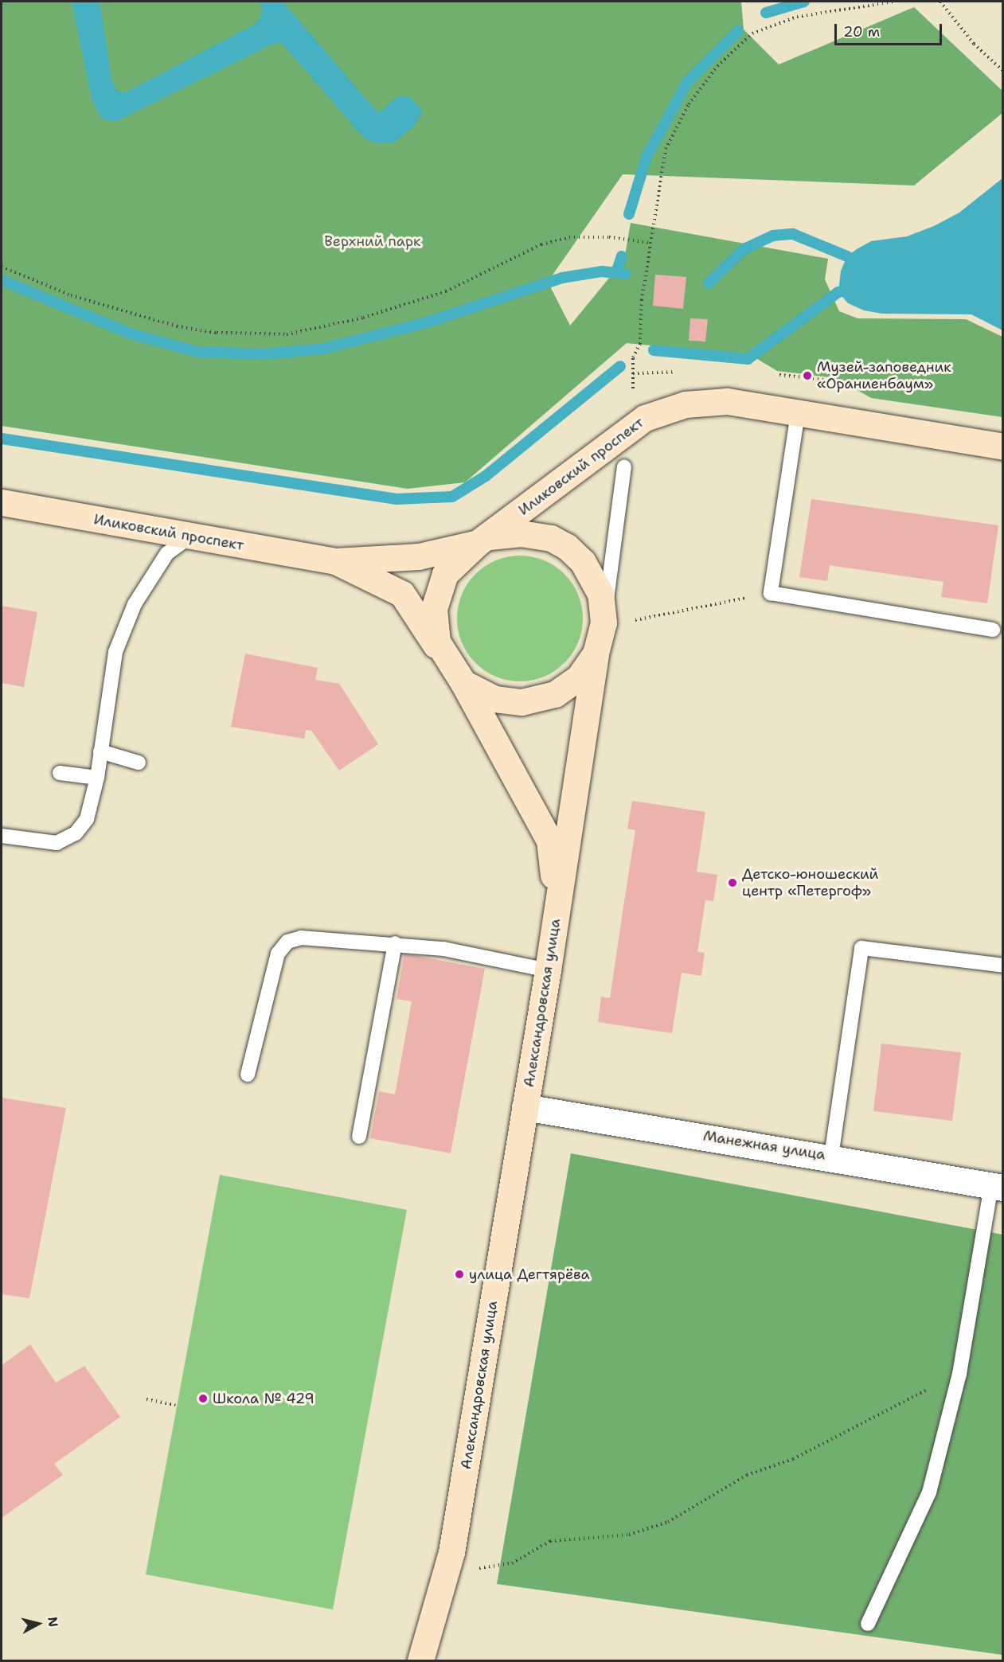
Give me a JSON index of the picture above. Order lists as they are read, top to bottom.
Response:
{
  "streets": {
    "main road": ["Иликовский проспект", "Александровская улица"],
    "street": ["Манежная улица"]
  },
  "crossings": [
    ["Иликовский проспект", "Александровская улица"],
    ["Александровская улица", "Манежная улица"]
  ],
  "parks": ["Верхний парк"],
  "places": [
    "Музей-заповедник «Ораниенбаум»",
    "Детско-юношеский центр «Петергоф»",
    "улица Дегтярёва",
    "Школа № 429"
  ],
  "scale_bar": "20 m",
  "north": "right"
}
